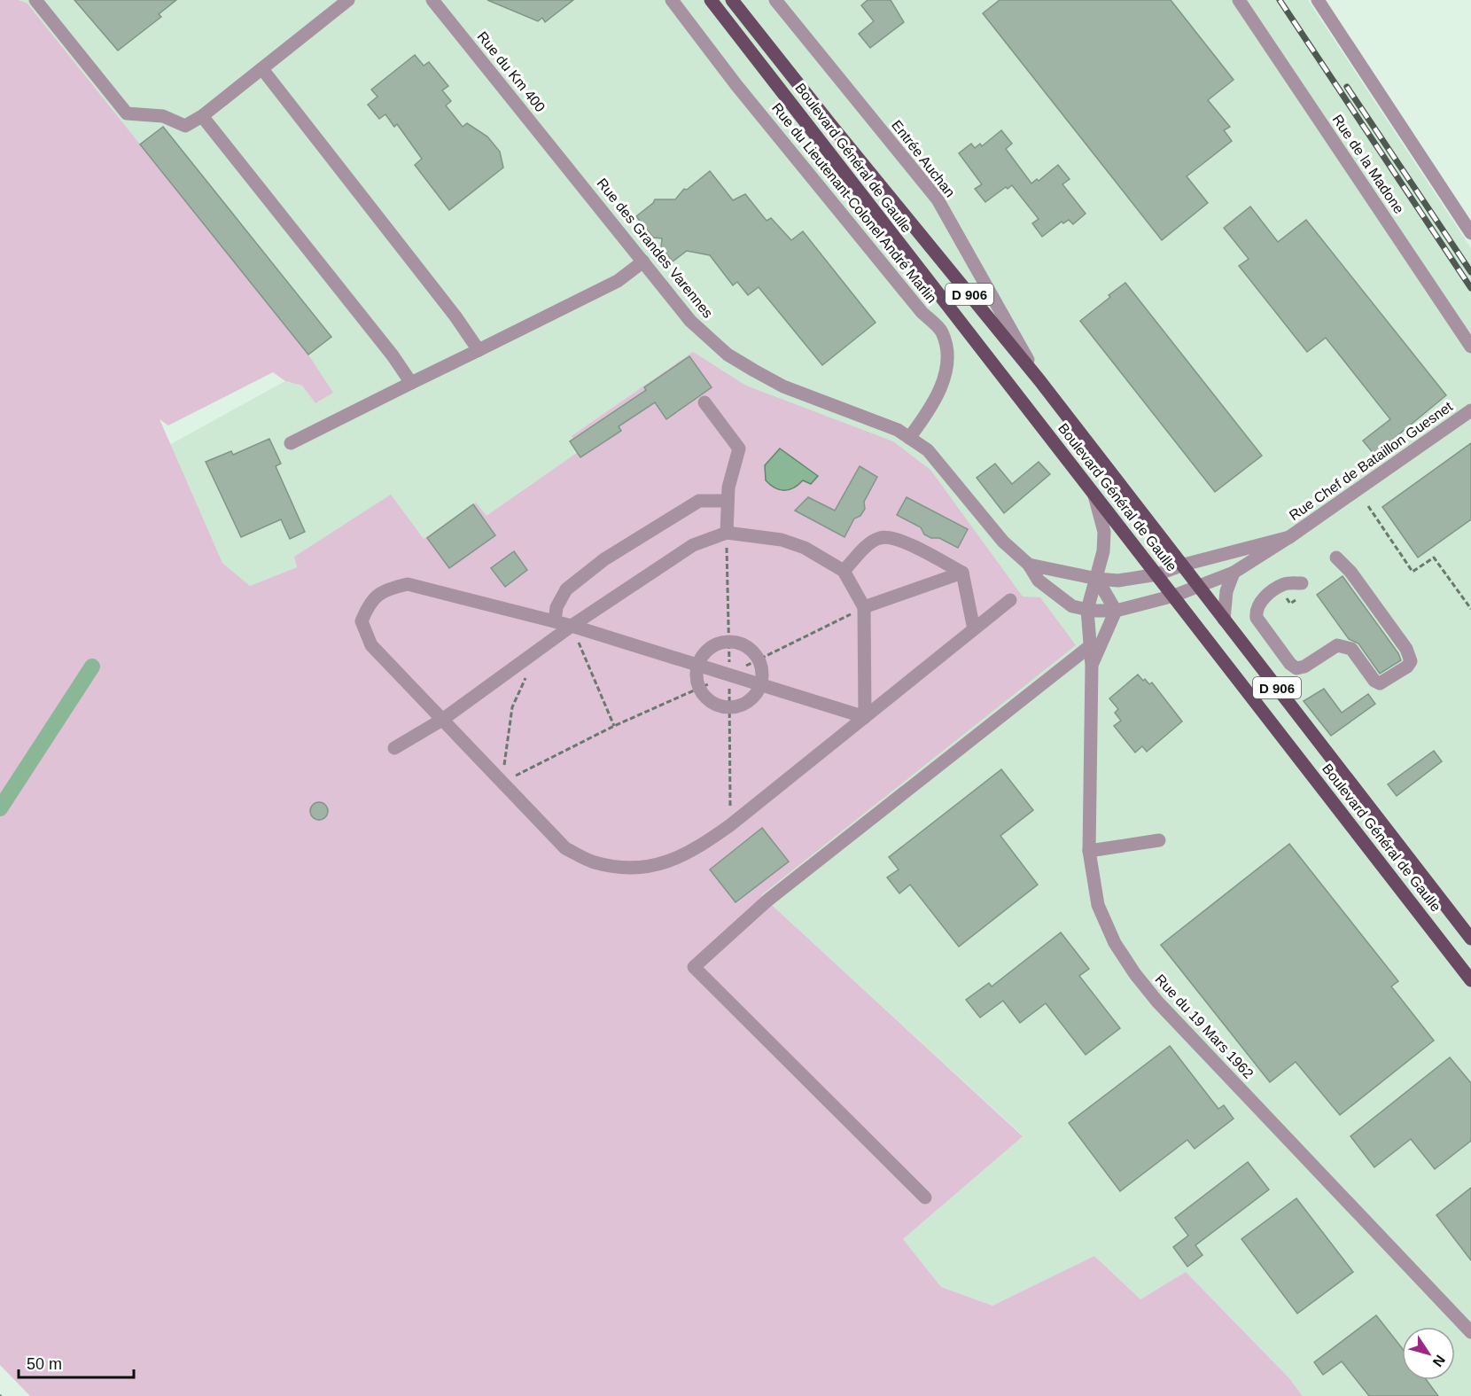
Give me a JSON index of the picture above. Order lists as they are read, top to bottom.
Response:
{
  "streets": {
    "main road": ["Boulevard Général de Gaulle", "D 906"],
    "street": [
      "Rue du Km 400",
      "Entrée Auchan",
      "Rue de la Madone",
      "Rue du Lieutenant-Colonel André Marlin",
      "Rue des Grandes Varennes",
      "Rue Chef de Bataillon Guesnet",
      "Rue du 19 Mars 1962"
    ]
  },
  "crossings": [
    ["Rue du Km 400", "Rue des Grandes Varennes"],
    ["Boulevard Général de Gaulle", "Entrée Auchan"],
    ["Boulevard Général de Gaulle", "Rue des Grandes Varennes"],
    ["Boulevard Général de Gaulle", "Rue Chef de Bataillon Guesnet"],
    ["Boulevard Général de Gaulle", "Rue du 19 Mars 1962"],
    ["Rue du Lieutenant-Colonel André Marlin", "Rue des Grandes Varennes"],
    ["Rue des Grandes Varennes", "Rue Chef de Bataillon Guesnet"],
    ["Rue des Grandes Varennes", "Rue du 19 Mars 1962"]
  ],
  "scale_bar": "50 m",
  "north": "bottom right"
}
